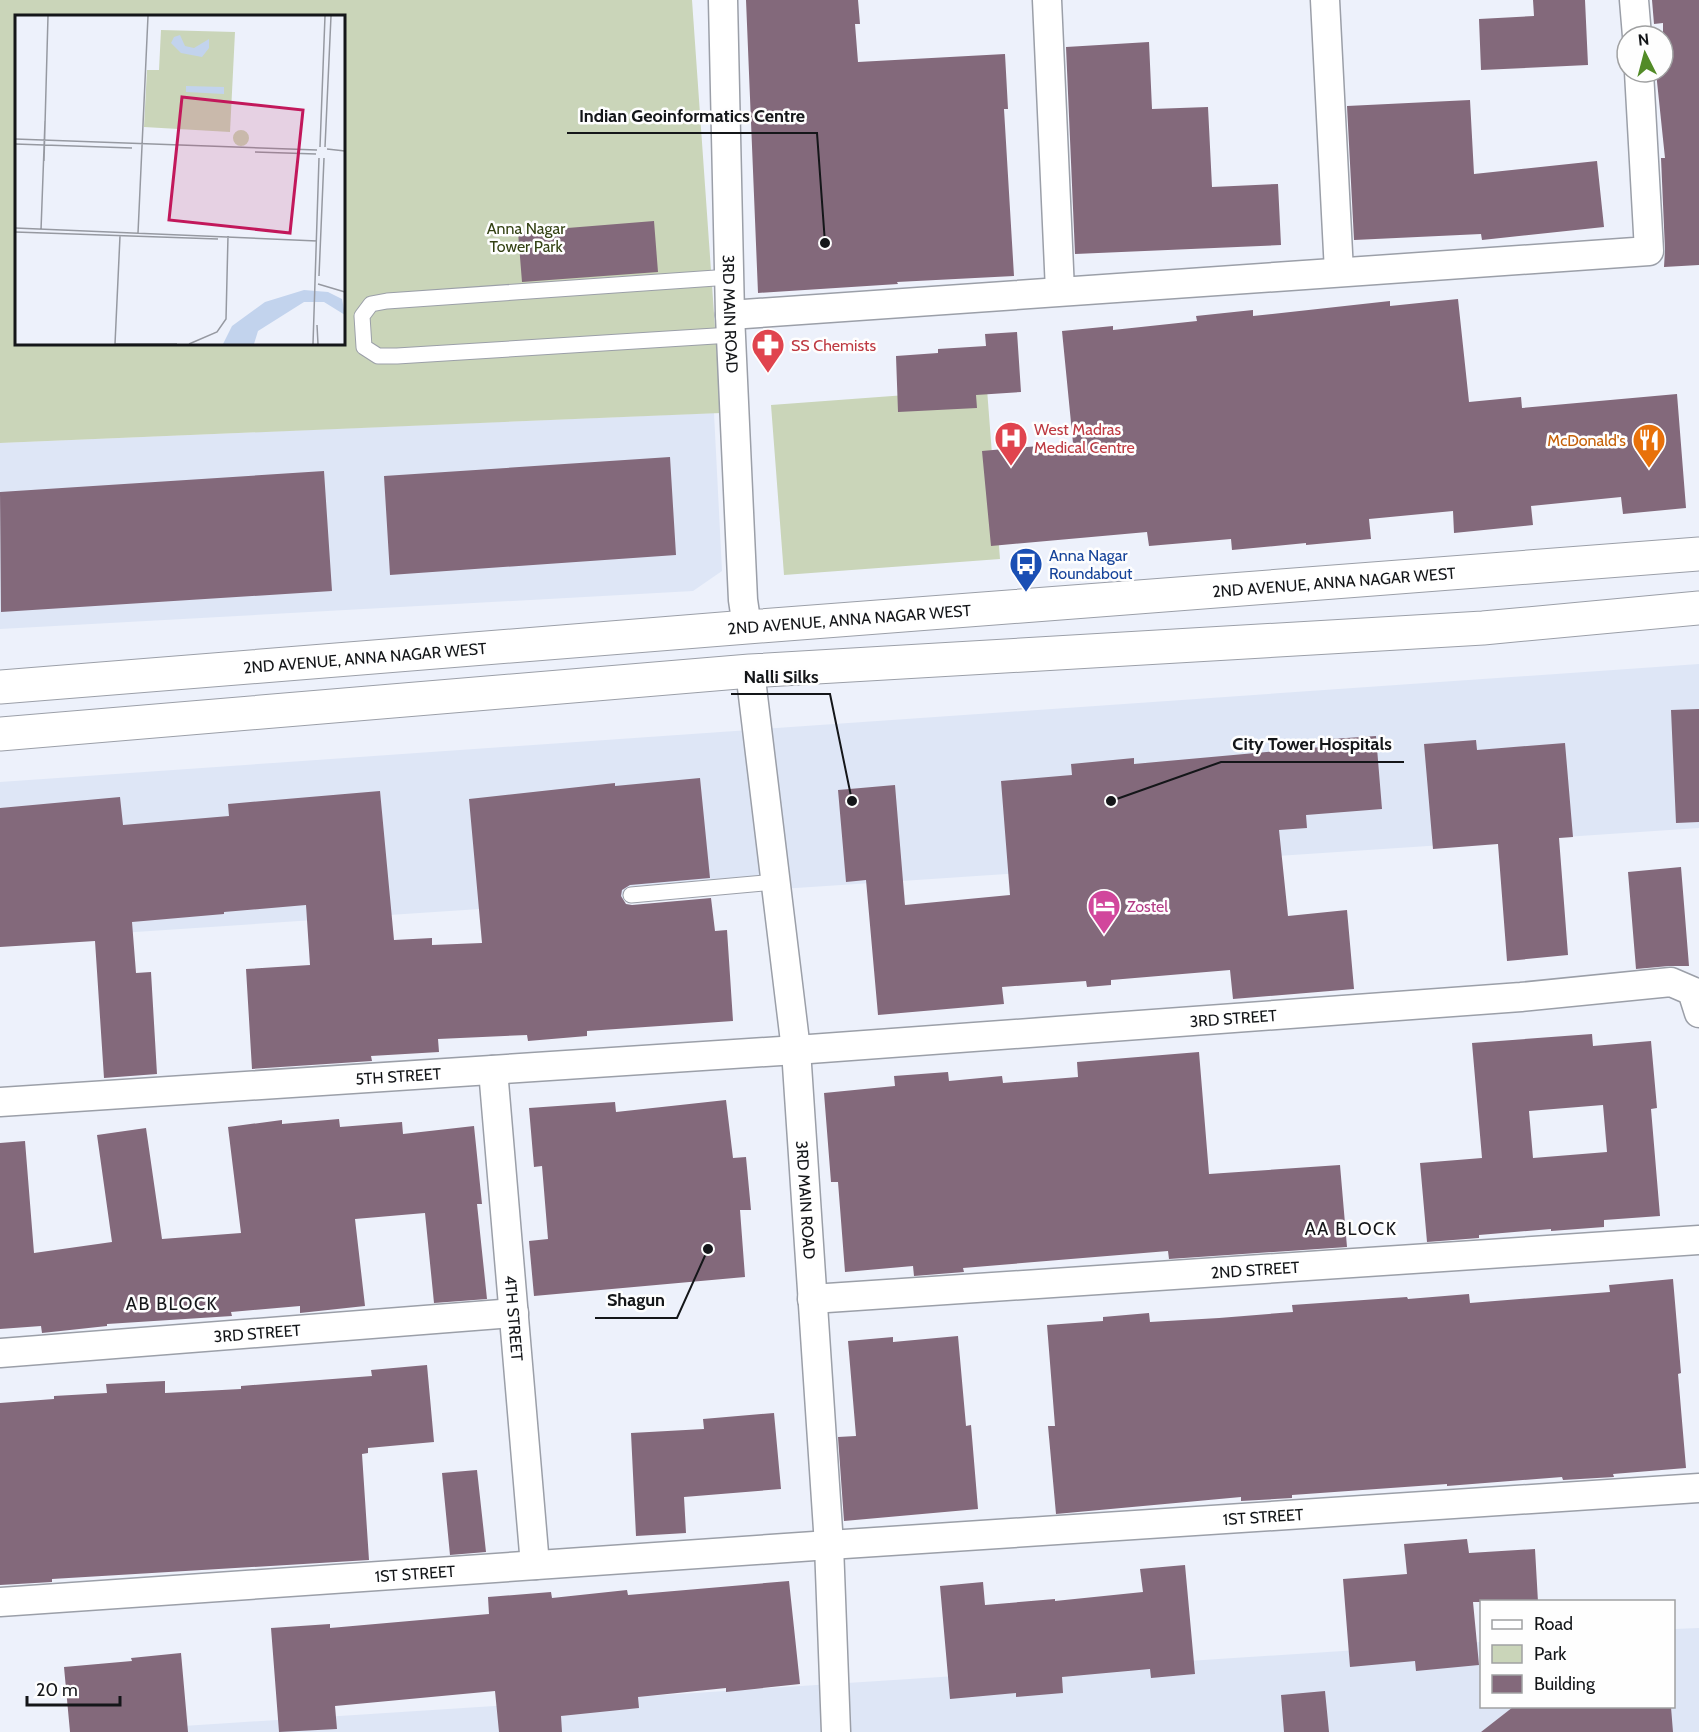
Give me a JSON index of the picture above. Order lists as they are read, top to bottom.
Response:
{
  "streets": {
    "main road": ["2ND AVENUE, ANNA NAGAR WEST"],
    "street": [
      "3RD MAIN ROAD",
      "3RD STREET",
      "5TH STREET",
      "2ND STREET",
      "4TH STREET",
      "1ST STREET"
    ]
  },
  "crossings": [
    ["3RD MAIN ROAD", "2ND AVENUE, ANNA NAGAR WEST"],
    ["3RD MAIN ROAD", "3RD STREET"],
    ["3RD MAIN ROAD", "5TH STREET"],
    ["3RD MAIN ROAD", "2ND STREET"],
    ["3RD MAIN ROAD", "1ST STREET"],
    ["3RD STREET", "5TH STREET"],
    ["3RD STREET", "4TH STREET"],
    ["5TH STREET", "4TH STREET"],
    ["4TH STREET", "1ST STREET"]
  ],
  "districts": ["AA BLOCK", "AB BLOCK"],
  "parks": ["Anna Nagar Tower Park"],
  "places": {
    "other": [
      "Indian Geoinformatics Centre",
      "Nalli Silks",
      "City Tower Hospitals",
      "Shagun"
    ],
    "pharmacy": ["SS Chemists"],
    "hospital": ["West Madras Medical Centre"],
    "restaurant": ["McDonald's"],
    "bus stop": ["Anna Nagar Roundabout"],
    "hotel": ["Zostel"]
  },
  "legend": ["Road", "Park", "Building"],
  "scale_bar": "20 m",
  "north": "top"
}
